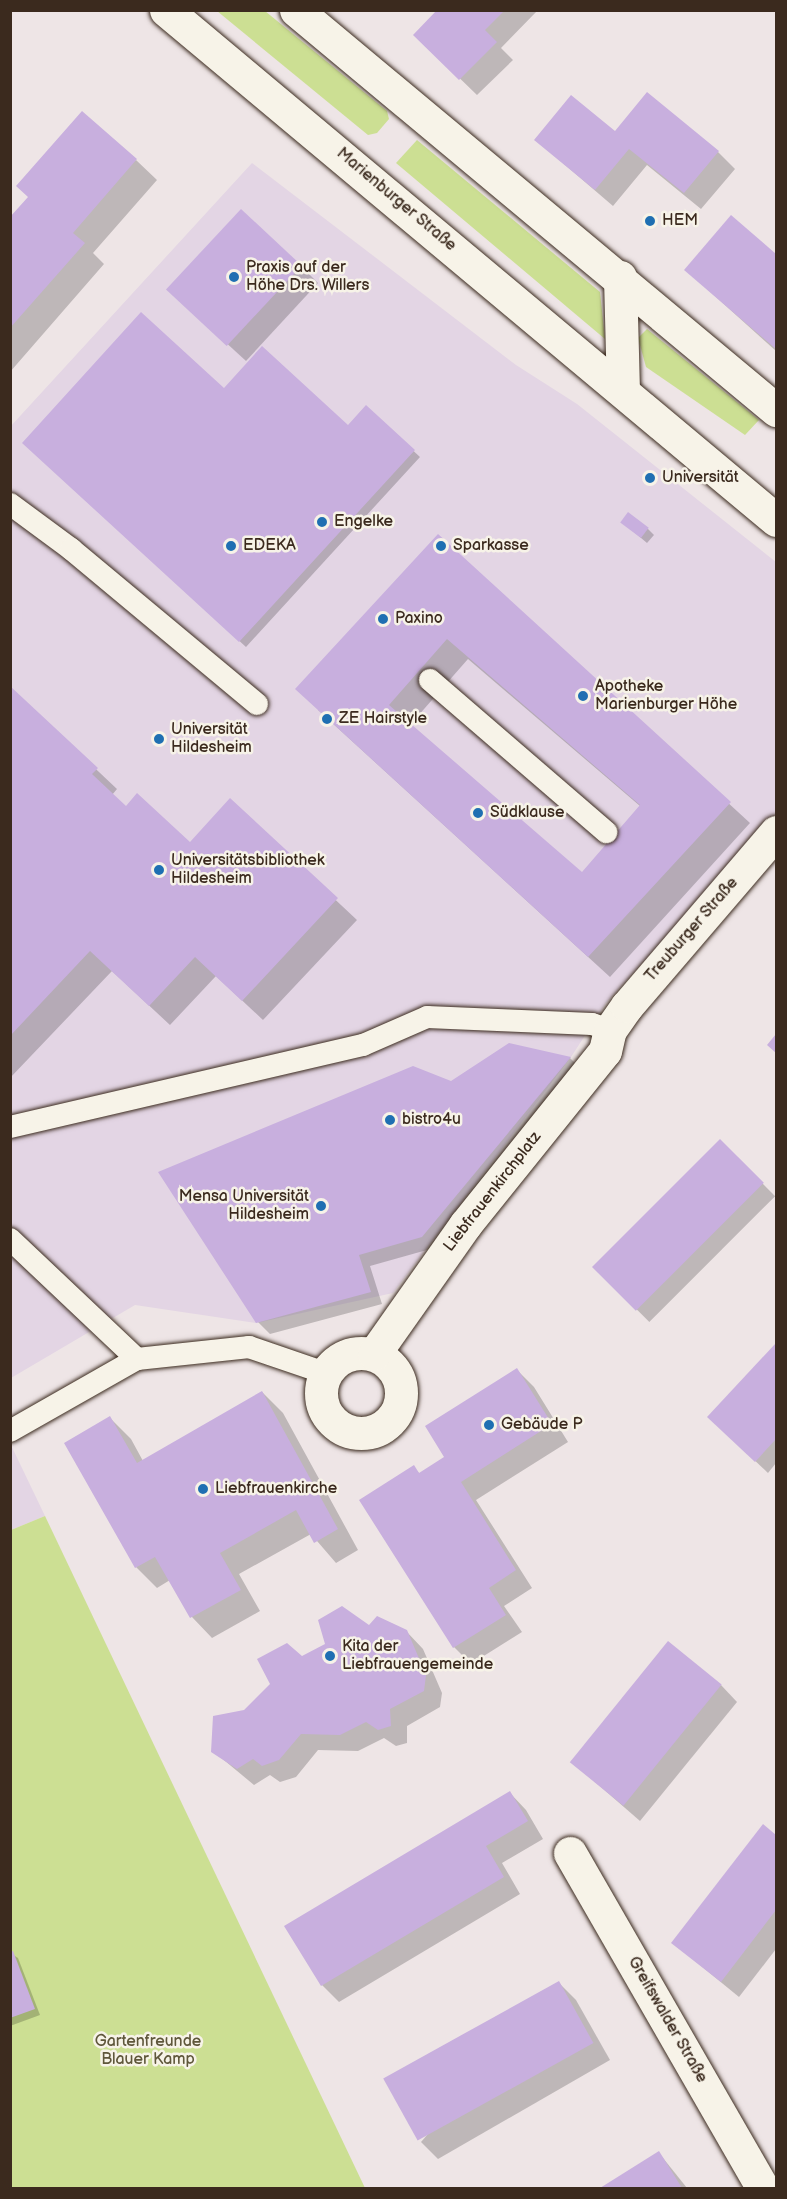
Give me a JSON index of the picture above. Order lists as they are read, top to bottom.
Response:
{
  "streets": {
    "street": [
      "Marienburger Straße",
      "Treuburger Straße",
      "Liebfrauenkirchplatz",
      "Greifswalder Straße"
    ]
  },
  "crossings": [
    ["Treuburger Straße", "Liebfrauenkirchplatz"]
  ],
  "parks": ["Gartenfreunde Blauer Kamp"],
  "places": [
    "HEM",
    "Praxis auf der Höhe Drs. Willers",
    "Universität",
    "Engelke",
    "EDEKA",
    "Sparkasse",
    "Paxino",
    "Apotheke Marienburger Höhe",
    "ZE Hairstyle",
    "Universität Hildesheim",
    "Südklause",
    "Universitätsbibliothek Hildesheim",
    "bistro4u",
    "Mensa Universität Hildesheim",
    "Gebäude P",
    "Liebfrauenkirche",
    "Kita der Liebfrauengemeinde"
  ]
}
